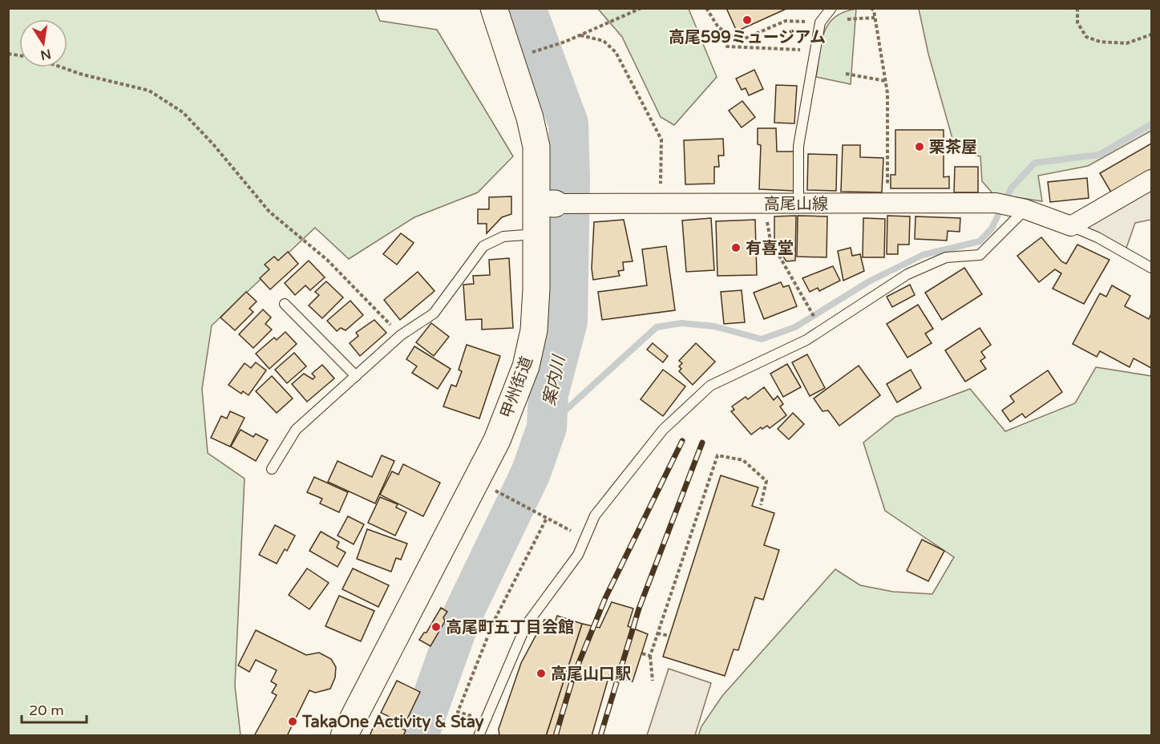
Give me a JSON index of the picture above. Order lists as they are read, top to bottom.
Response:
{
  "streets": {
    "highway": ["甲州街道"],
    "street": ["高尾山線"]
  },
  "crossings": [
    ["高尾山線", "甲州街道"]
  ],
  "water": ["案内川"],
  "places": [
    "高尾599ミュージアム",
    "栗茶屋",
    "有喜堂",
    "高尾町五丁目会館",
    "高尾山口駅",
    "TakaOne Activity & Stay"
  ],
  "scale_bar": "20 m",
  "north": "bottom"
}
